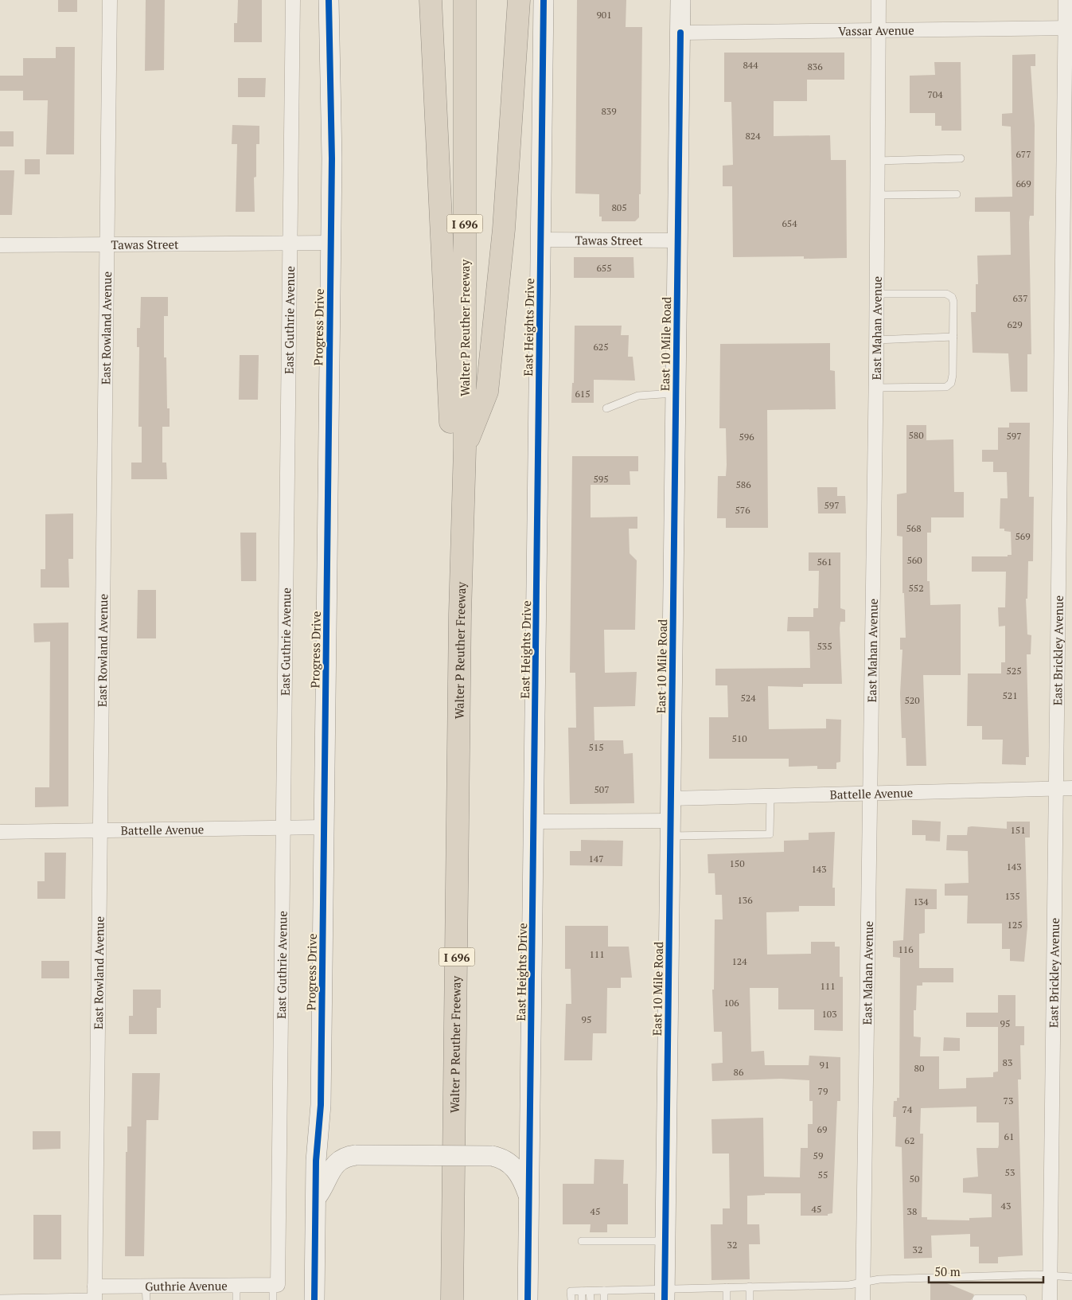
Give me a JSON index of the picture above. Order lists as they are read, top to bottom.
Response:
{
  "streets": {
    "highway": ["I 696", "Walter P Reuther Freeway"],
    "main road": ["Progress Drive", "East Heights Drive", "East 10 Mile Road"],
    "street": [
      "Vassar Avenue",
      "Tawas Street",
      "East Guthrie Avenue",
      "East Rowland Avenue",
      "East Mahan Avenue",
      "East Brickley Avenue",
      "Battelle Avenue",
      "Guthrie Avenue"
    ]
  },
  "crossings": [
    ["Vassar Avenue", "East Mahan Avenue"],
    ["Vassar Avenue", "East 10 Mile Road"],
    ["Vassar Avenue", "East Brickley Avenue"],
    ["Tawas Street", "East Guthrie Avenue"],
    ["Tawas Street", "Progress Drive"],
    ["Tawas Street", "East Heights Drive"],
    ["Tawas Street", "East Rowland Avenue"],
    ["Tawas Street", "East 10 Mile Road"],
    ["East Guthrie Avenue", "Battelle Avenue"],
    ["East Guthrie Avenue", "Guthrie Avenue"],
    ["Progress Drive", "Battelle Avenue"],
    ["East Rowland Avenue", "Battelle Avenue"],
    ["East Rowland Avenue", "Guthrie Avenue"],
    ["East Mahan Avenue", "Battelle Avenue"],
    ["East 10 Mile Road", "Battelle Avenue"],
    ["East Brickley Avenue", "Battelle Avenue"]
  ],
  "house_numbers": [
    "901",
    "844",
    "836",
    "704",
    "839",
    "824",
    "677",
    "669",
    "805",
    "654",
    "655",
    "637",
    "629",
    "625",
    "615",
    "580",
    "597",
    "596",
    "595",
    "586",
    "597",
    "576",
    "568",
    "569",
    "560",
    "561",
    "552",
    "535",
    "525",
    "521",
    "524",
    "520",
    "510",
    "515",
    "507",
    "151",
    "147",
    "150",
    "143",
    "143",
    "135",
    "136",
    "134",
    "125",
    "116",
    "111",
    "124",
    "111",
    "106",
    "103",
    "95",
    "95",
    "83",
    "91",
    "80",
    "86",
    "79",
    "73",
    "74",
    "69",
    "61",
    "62",
    "59",
    "53",
    "55",
    "50",
    "43",
    "45",
    "45",
    "38",
    "32",
    "32"
  ],
  "scale_bar": "50 m"
}
